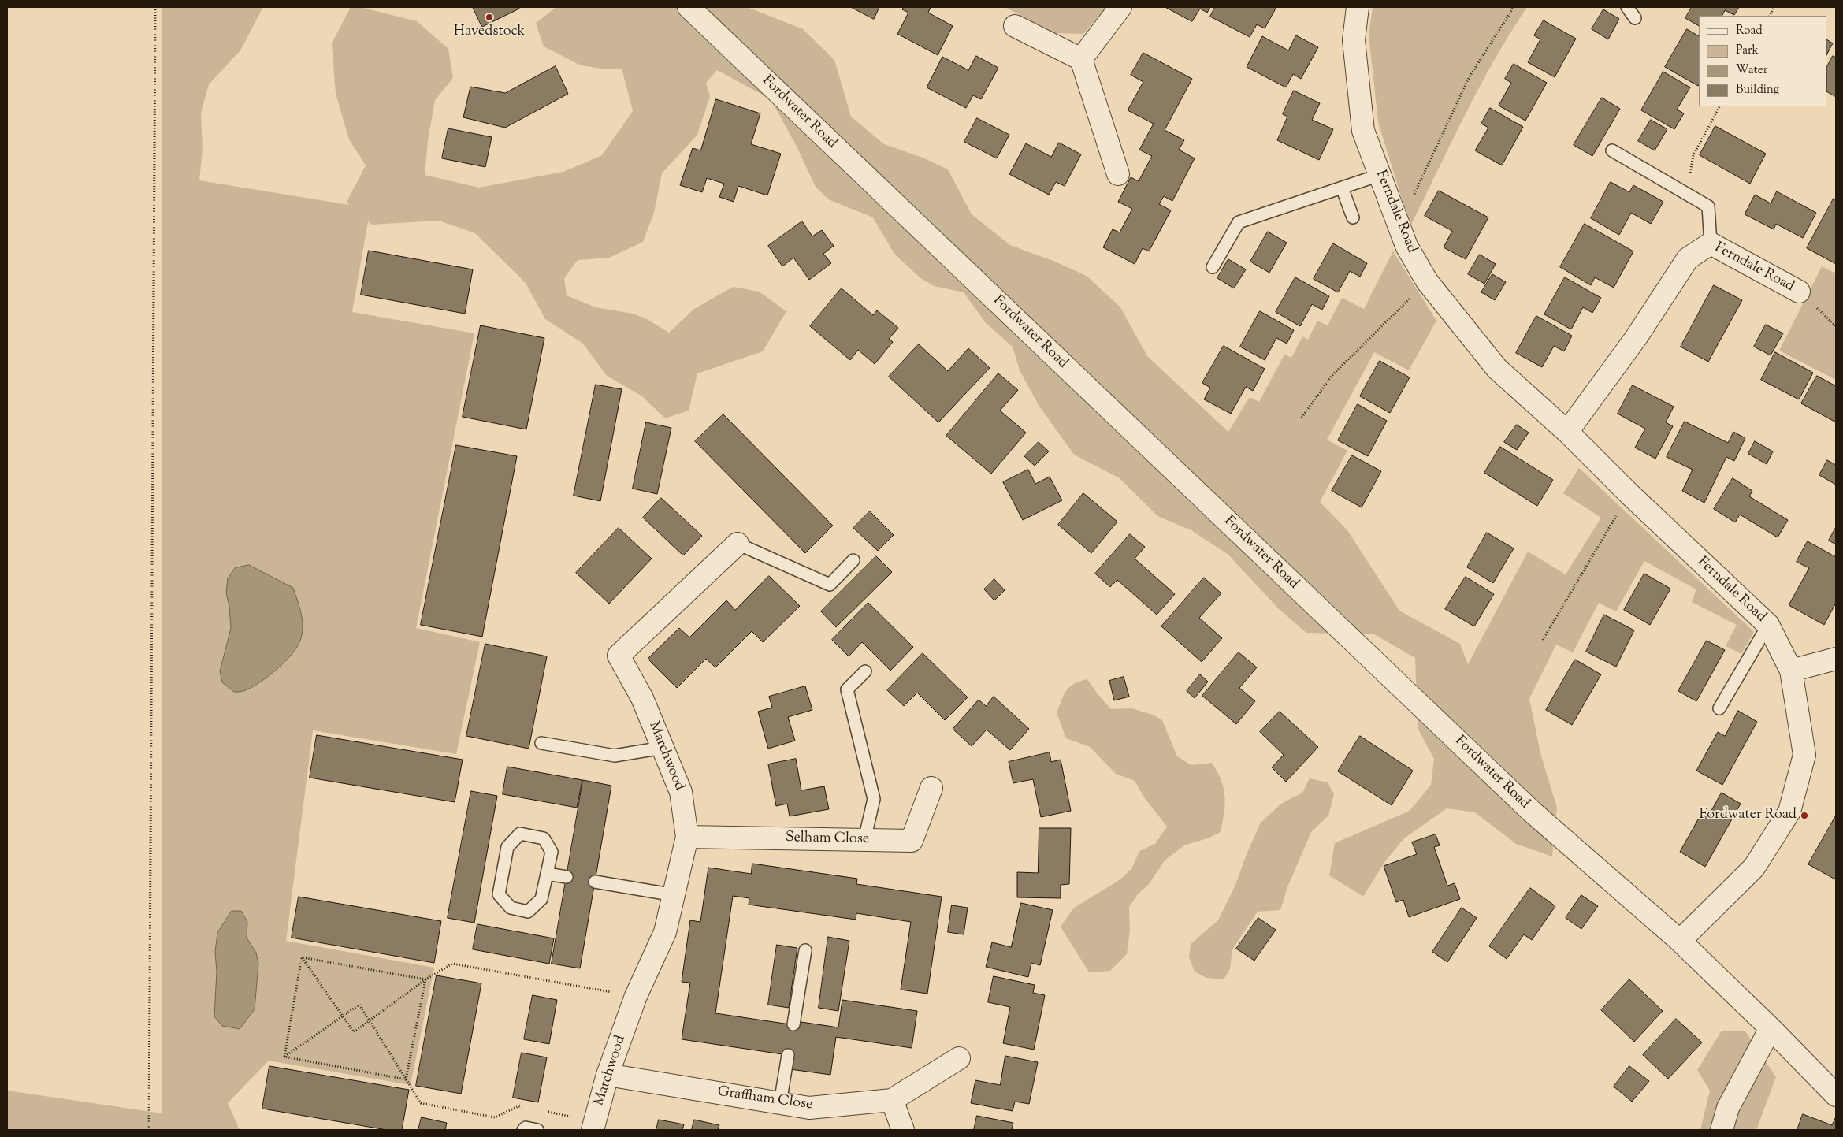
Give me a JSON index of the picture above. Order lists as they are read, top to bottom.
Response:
{
  "streets": {
    "street": [
      "Fordwater Road",
      "Ferndale Road",
      "Marchwood",
      "Selham Close",
      "Graffham Close"
    ]
  },
  "crossings": [
    ["Fordwater Road", "Ferndale Road"],
    ["Marchwood", "Selham Close"],
    ["Marchwood", "Graffham Close"]
  ],
  "places": ["Havedstock", "Fordwater Road"],
  "legend": [
    "Road",
    "Park",
    "Water",
    "Building"
  ]
}
